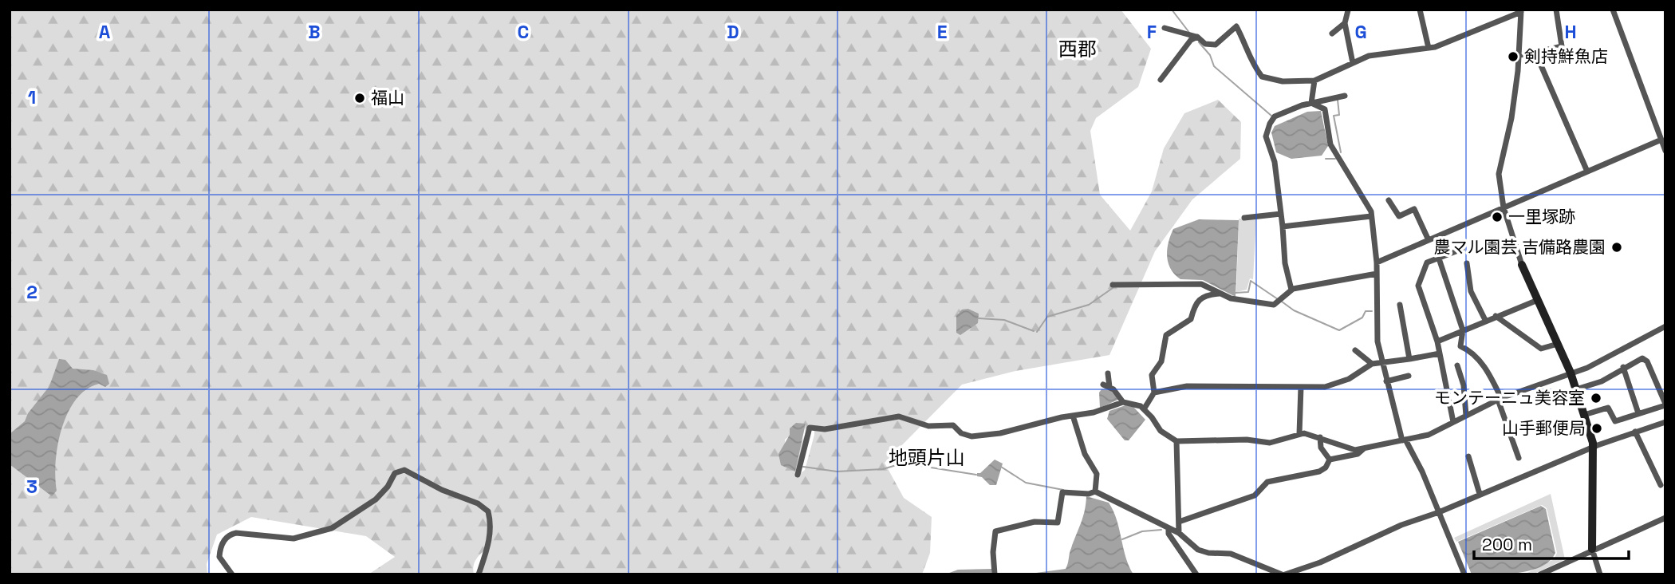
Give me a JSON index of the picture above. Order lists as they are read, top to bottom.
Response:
{
  "districts": ["西郡", "地頭片山"],
  "places": [
    "剣持鮮魚店",
    "福山",
    "一里塚跡",
    "農マル園芸 吉備路農園",
    "モンテーニュ美容室",
    "山手郵便局"
  ],
  "scale_bar": "200 m",
  "grid": {
    "columns": [
      "A",
      "B",
      "C",
      "D",
      "E",
      "F",
      "G",
      "H"
    ],
    "rows": ["1", "2", "3"]
  }
}
